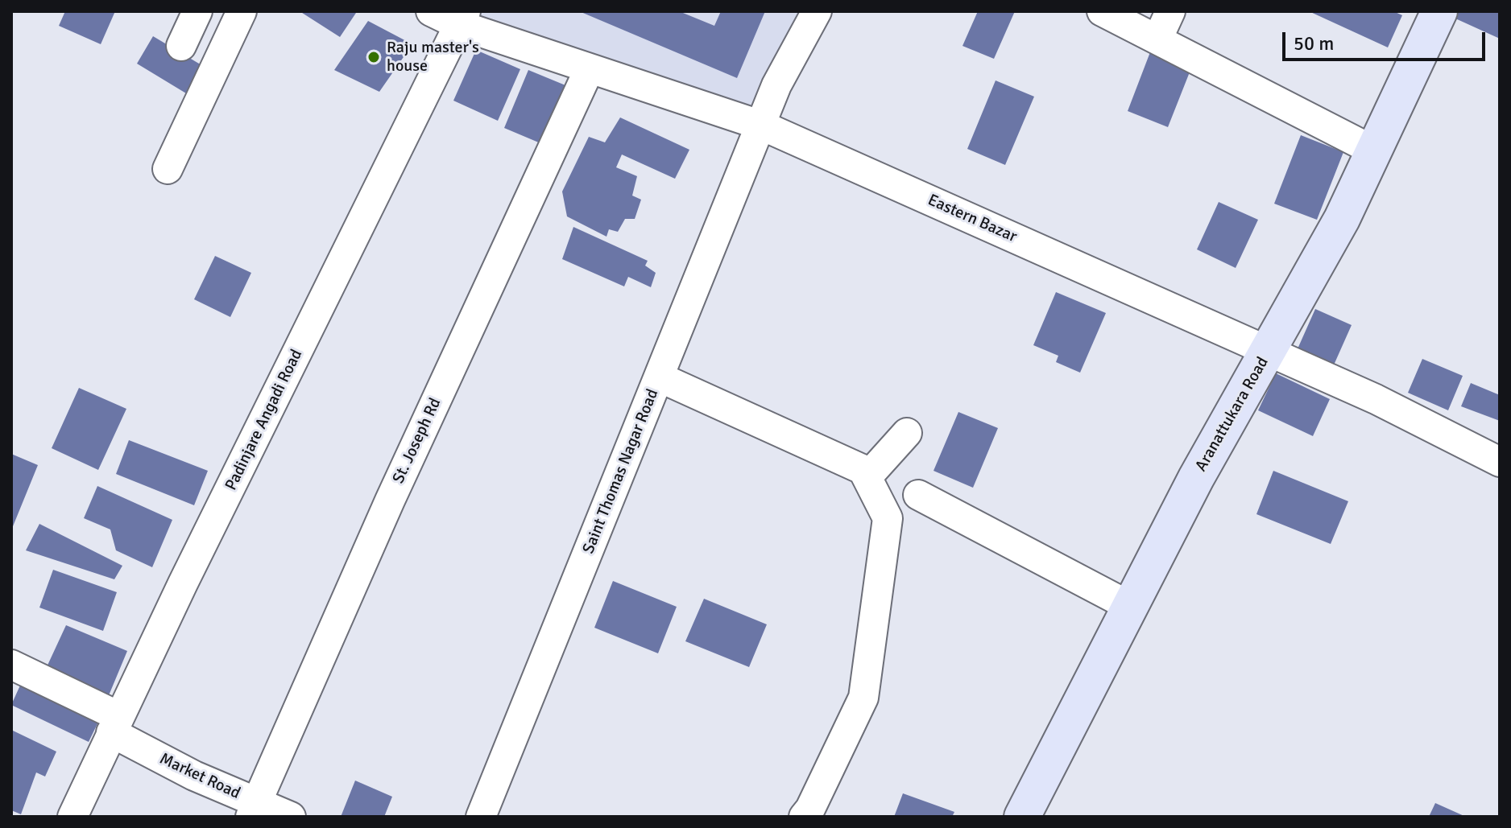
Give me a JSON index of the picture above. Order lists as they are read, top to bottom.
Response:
{
  "streets": {
    "main road": ["Aranattukara Road"],
    "street": [
      "Eastern Bazar",
      "Padinjare Angadi Road",
      "St. Joseph Rd",
      "Saint Thomas Nagar Road",
      "Market Road"
    ]
  },
  "crossings": [
    ["Eastern Bazar", "Aranattukara Road"],
    ["Eastern Bazar", "Padinjare Angadi Road"],
    ["Eastern Bazar", "St. Joseph Rd"],
    ["Eastern Bazar", "Saint Thomas Nagar Road"],
    ["Padinjare Angadi Road", "Market Road"],
    ["St. Joseph Rd", "Market Road"]
  ],
  "places": ["Raju master's house"],
  "scale_bar": "50 m"
}
